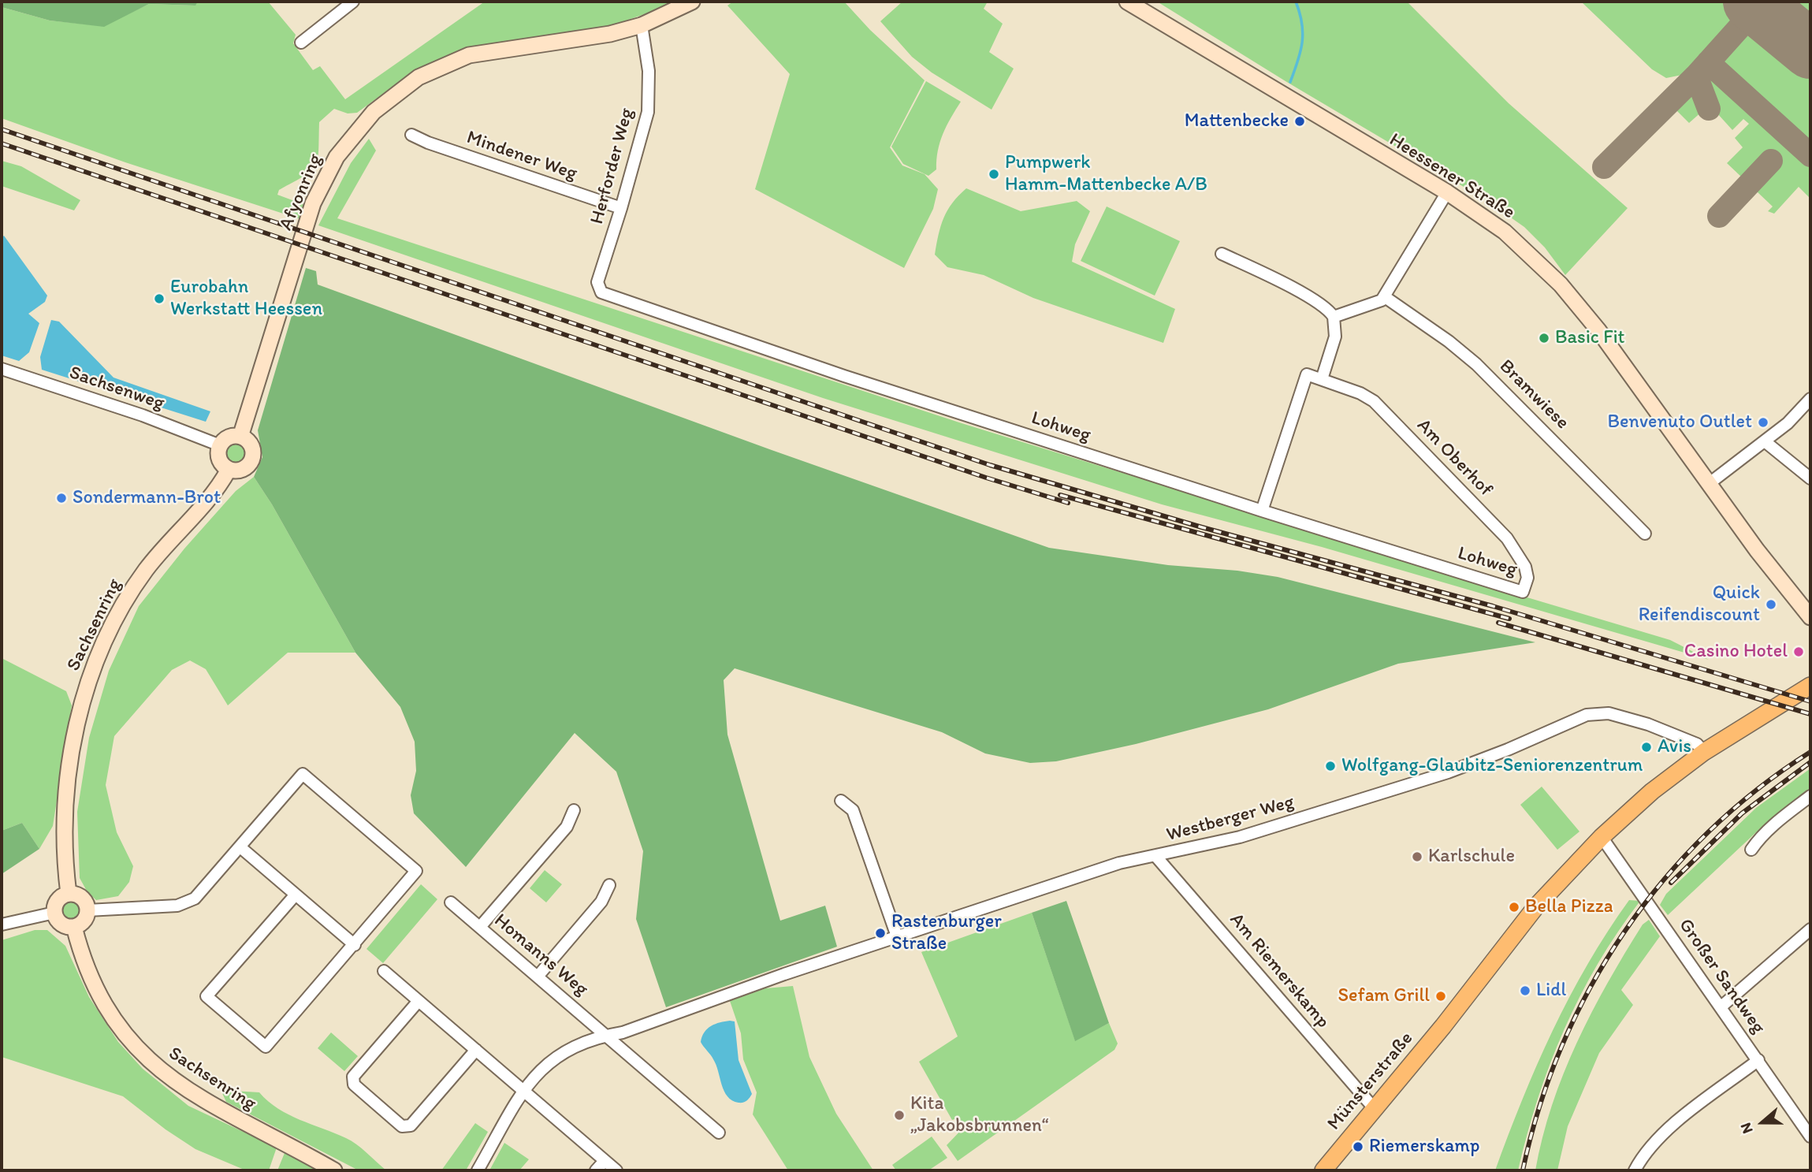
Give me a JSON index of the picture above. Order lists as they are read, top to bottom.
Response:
{
  "streets": {
    "main road": ["Münsterstraße"],
    "street": [
      "Mindener Weg",
      "Herforder Weg",
      "Heessener Straße",
      "Afyonring",
      "Sachsenweg",
      "Bramwiese",
      "Lohweg",
      "Am Oberhof",
      "Sachsenring",
      "Westberger Weg",
      "Homanns Weg",
      "Am Riemerskamp",
      "Großer Sandweg"
    ]
  },
  "crossings": [
    ["Mindener Weg", "Herforder Weg"],
    ["Herforder Weg", "Afyonring"],
    ["Herforder Weg", "Lohweg"],
    ["Afyonring", "Sachsenweg"],
    ["Afyonring", "Sachsenring"],
    ["Sachsenweg", "Sachsenring"],
    ["Lohweg", "Am Oberhof"],
    ["Westberger Weg", "Homanns Weg"],
    ["Westberger Weg", "Am Riemerskamp"],
    ["Westberger Weg", "Münsterstraße"],
    ["Am Riemerskamp", "Münsterstraße"],
    ["Großer Sandweg", "Münsterstraße"]
  ],
  "places": [
    "Mattenbecke",
    "Pumpwerk Hamm-Mattenbecke A/B",
    "Eurobahn Werkstatt Heessen",
    "Basic Fit",
    "Benvenuto Outlet",
    "Sondermann-Brot",
    "Quick Reifendiscount",
    "Casino Hotel",
    "Avis",
    "Wolfgang-Glaubitz-Seniorenzentrum",
    "Karlschule",
    "Bella Pizza",
    "Rastenburger Straße",
    "Lidl",
    "Sefam Grill",
    "Kita „Jakobsbrunnen“",
    "Riemerskamp"
  ],
  "north": "left"
}
